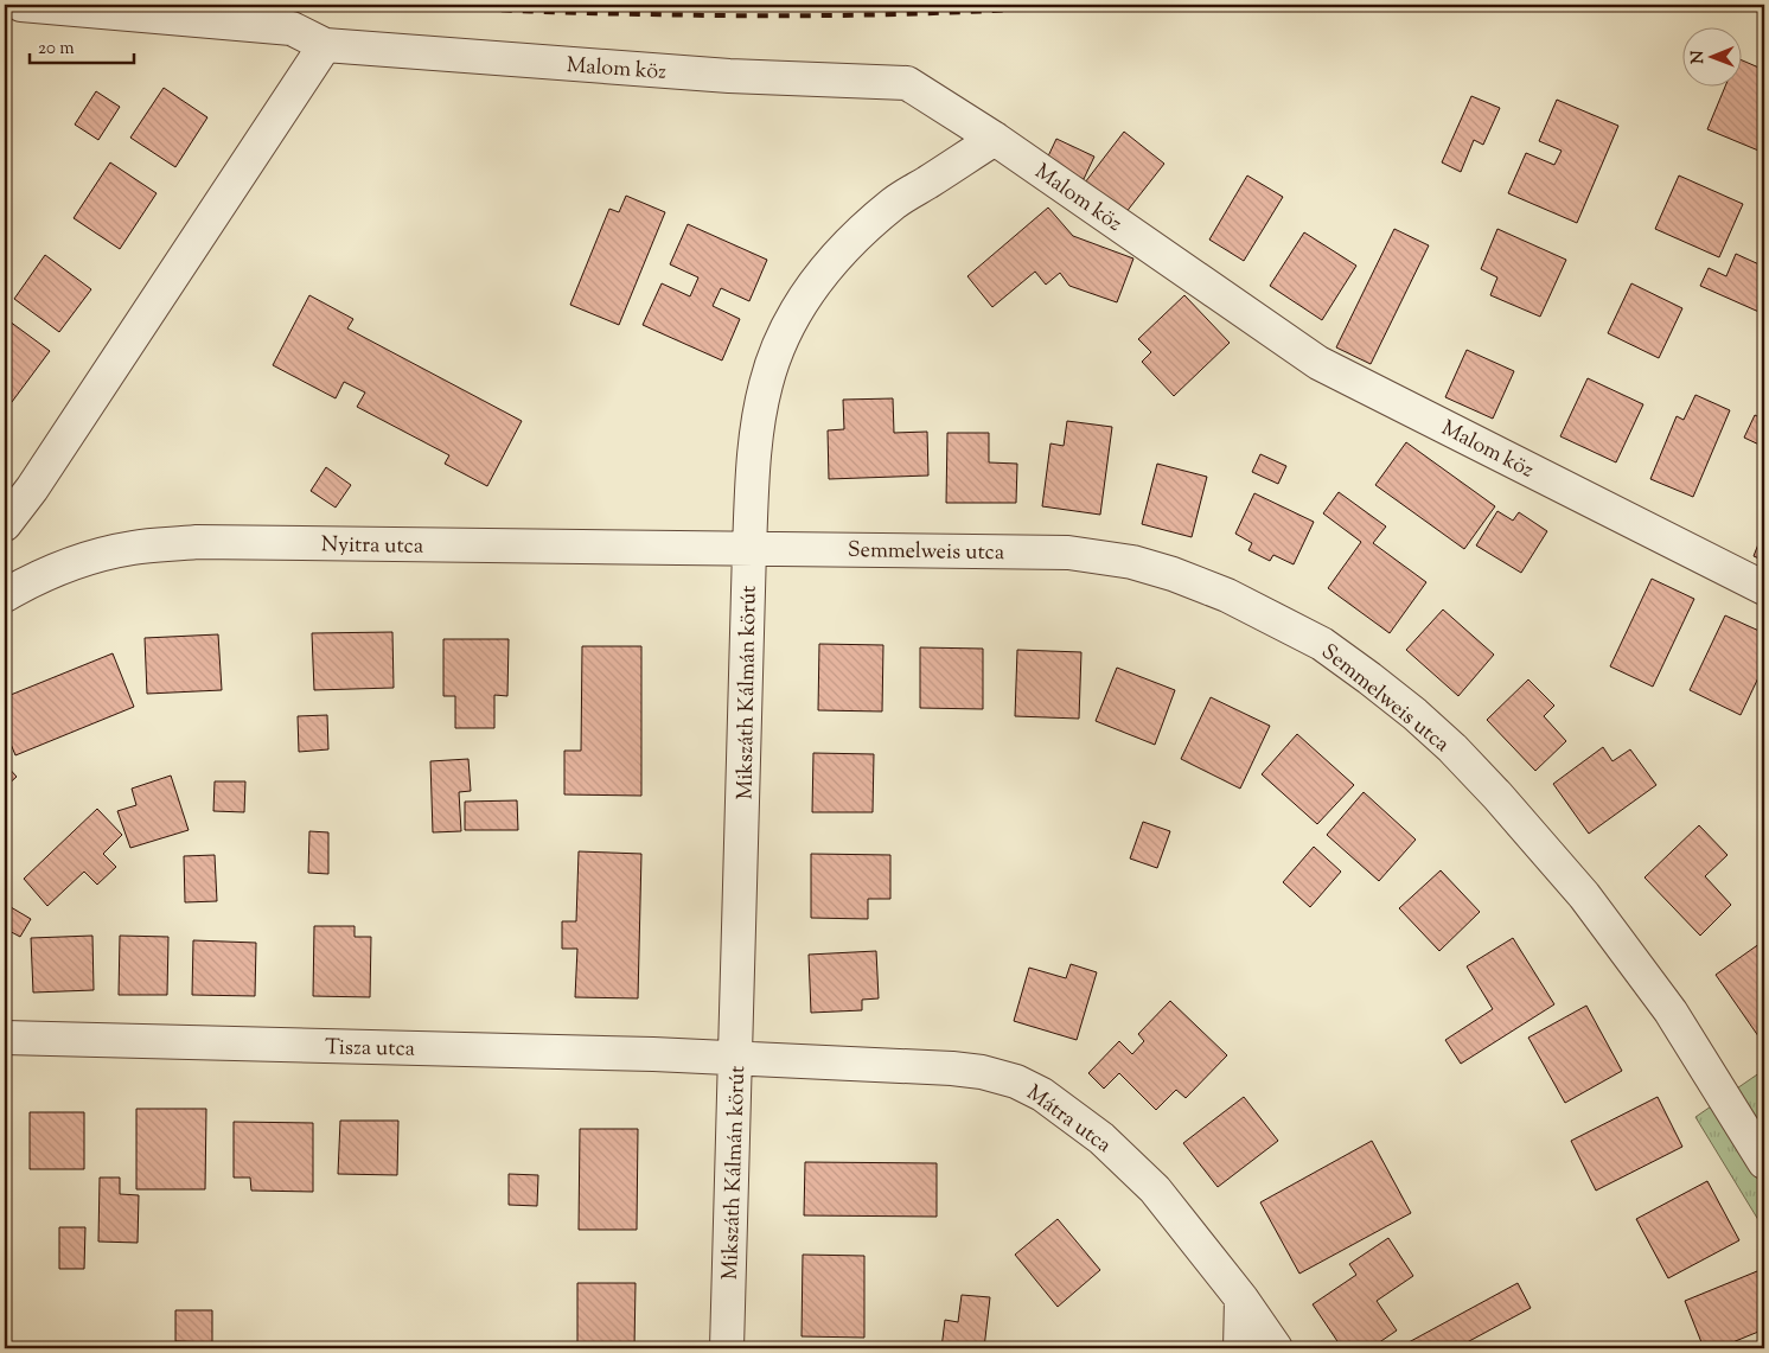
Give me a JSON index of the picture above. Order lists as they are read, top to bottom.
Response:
{
  "streets": {
    "street": [
      "Malom köz",
      "Nyitra utca",
      "Semmelweis utca",
      "Mikszáth Kálmán körút",
      "Tisza utca",
      "Mátra utca"
    ]
  },
  "crossings": [
    ["Malom köz", "Mikszáth Kálmán körút"],
    ["Nyitra utca", "Semmelweis utca"],
    ["Nyitra utca", "Mikszáth Kálmán körút"],
    ["Semmelweis utca", "Mikszáth Kálmán körút"],
    ["Mikszáth Kálmán körút", "Tisza utca"],
    ["Mikszáth Kálmán körút", "Mátra utca"],
    ["Tisza utca", "Mátra utca"]
  ],
  "scale_bar": "20 m",
  "north": "left"
}
